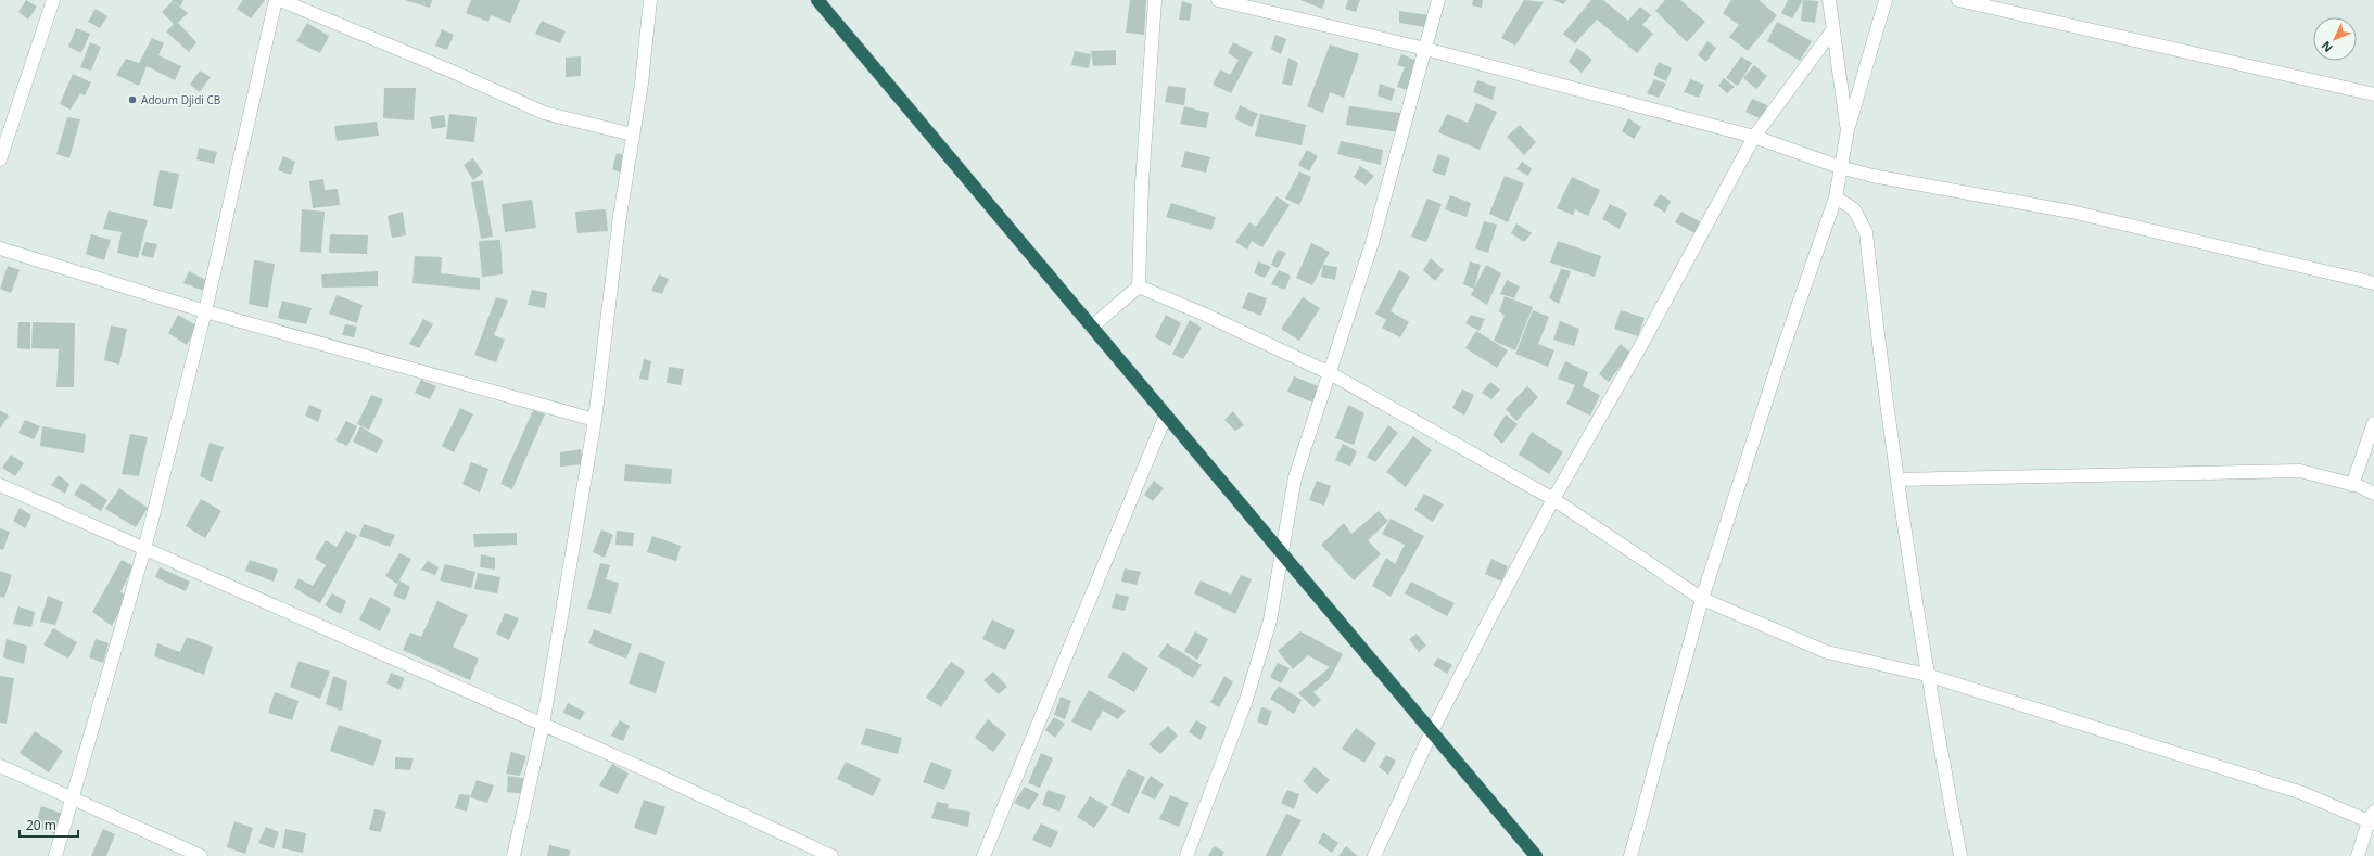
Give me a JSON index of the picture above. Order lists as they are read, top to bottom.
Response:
{
  "places": ["Adoum Djidi CB"],
  "scale_bar": "20 m",
  "north": "bottom left"
}
